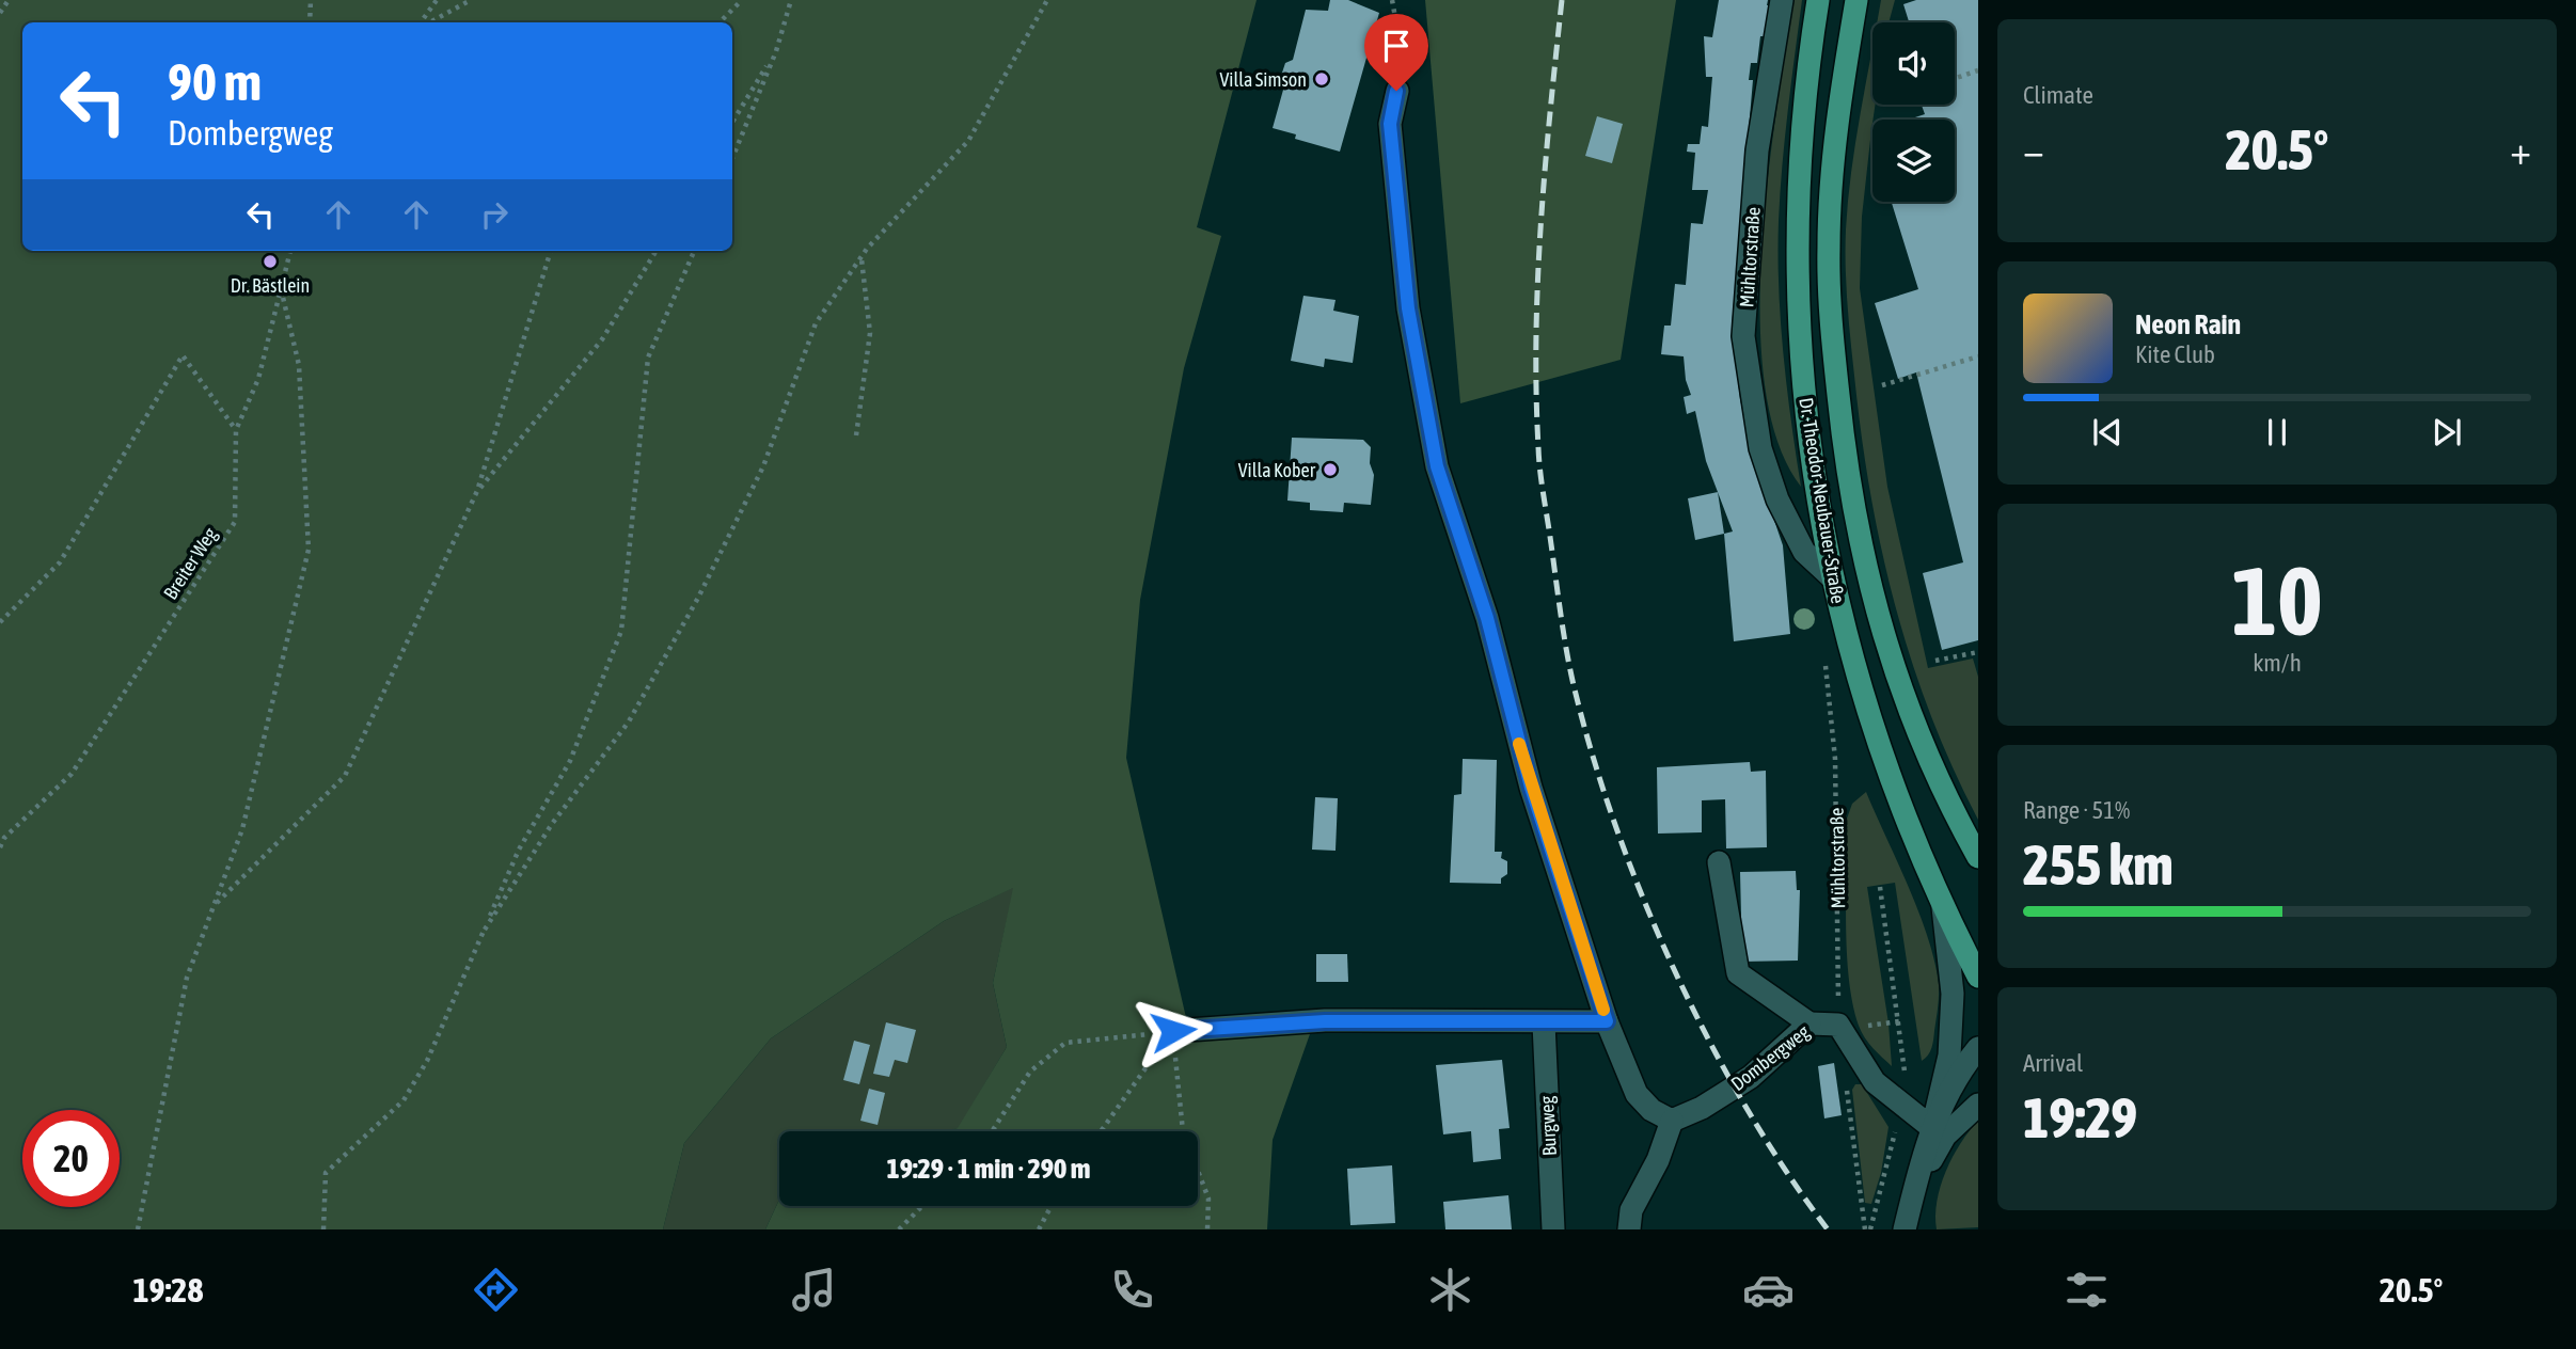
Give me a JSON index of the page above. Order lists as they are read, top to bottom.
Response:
{
  "streets": {
    "main road": ["Dr.-Theodor-Neubauer-Straße"],
    "street": ["Mühltorstraße", "Dombergweg", "Burgweg"],
    "path": ["Breiter Weg"]
  },
  "crossings": [
    ["Mühltorstraße", "Dr.-Theodor-Neubauer-Straße"],
    ["Mühltorstraße", "Dombergweg"]
  ],
  "places": ["Villa Simson", "Dr. Bästlein", "Villa Kober"],
  "page": {
    "tile": [
      "Climate",
      ["10", "km/h"],
      ["Range · 51%", "255 km"],
      ["Arrival", "19:29"]
    ],
    "turn": ["90 m", "Dombergweg"],
    "heat": ["−", "20.5°", "+"],
    "song": ["Neon Rain", "Kite Club"],
    "limit": "20",
    "trip": "19:29 · 1 min · 290 m",
    "tabs": ["19:28", "20.5°"]
  }
}
